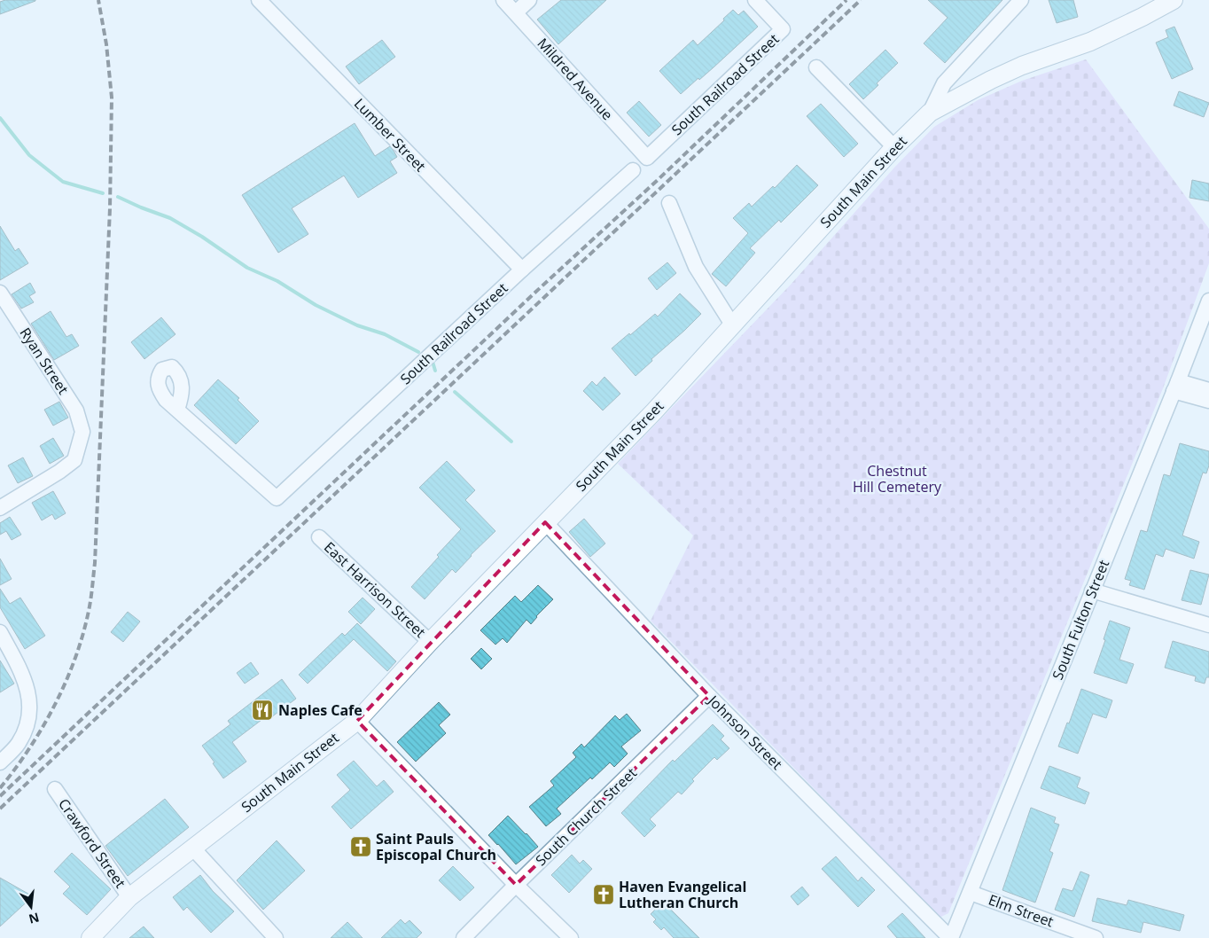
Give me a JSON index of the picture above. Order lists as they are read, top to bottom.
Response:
{
  "streets": {
    "main road": ["South Main Street"],
    "street": [
      "Mildred Avenue",
      "South Railroad Street",
      "Lumber Street",
      "Ryan Street",
      "East Harrison Street",
      "South Fulton Street",
      "Johnson Street",
      "South Church Street",
      "Crawford Street",
      "Elm Street"
    ]
  },
  "crossings": [
    ["Mildred Avenue", "South Railroad Street"],
    ["South Railroad Street", "Lumber Street"],
    ["South Main Street", "East Harrison Street"],
    ["South Main Street", "Johnson Street"],
    ["South Main Street", "Crawford Street"],
    ["South Fulton Street", "Johnson Street"],
    ["South Fulton Street", "Elm Street"],
    ["Johnson Street", "South Church Street"]
  ],
  "parks": ["Chestnut Hill Cemetery"],
  "places": {
    "restaurant": ["Naples Cafe"],
    "church": ["Saint Pauls Episcopal Church", "Haven Evangelical Lutheran Church"]
  },
  "north": "bottom"
}
